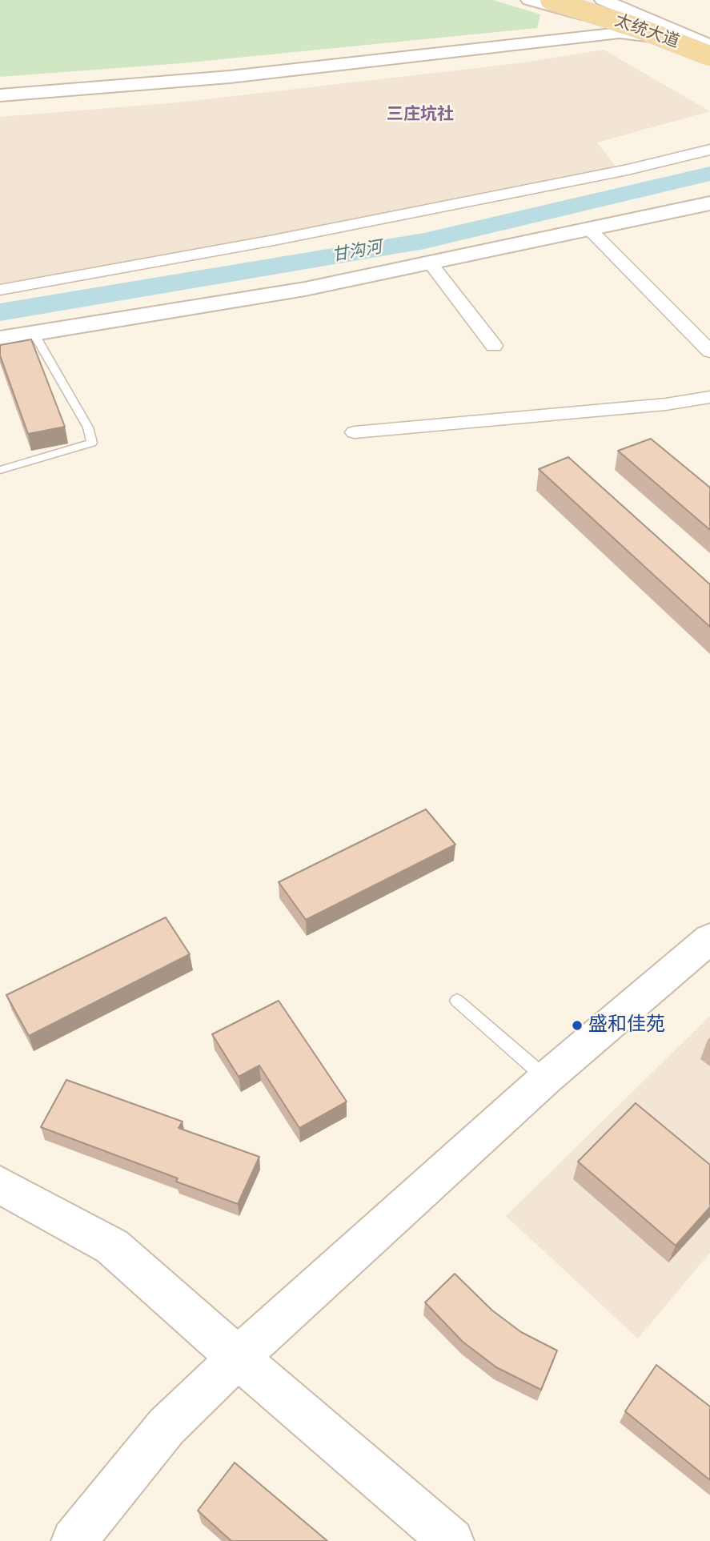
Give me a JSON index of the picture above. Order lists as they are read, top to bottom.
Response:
{
  "streets": {
    "main road": ["太统大道"]
  },
  "districts": ["三庄坑社"],
  "water": ["甘沟河"],
  "places": ["盛和佳苑"]
}
